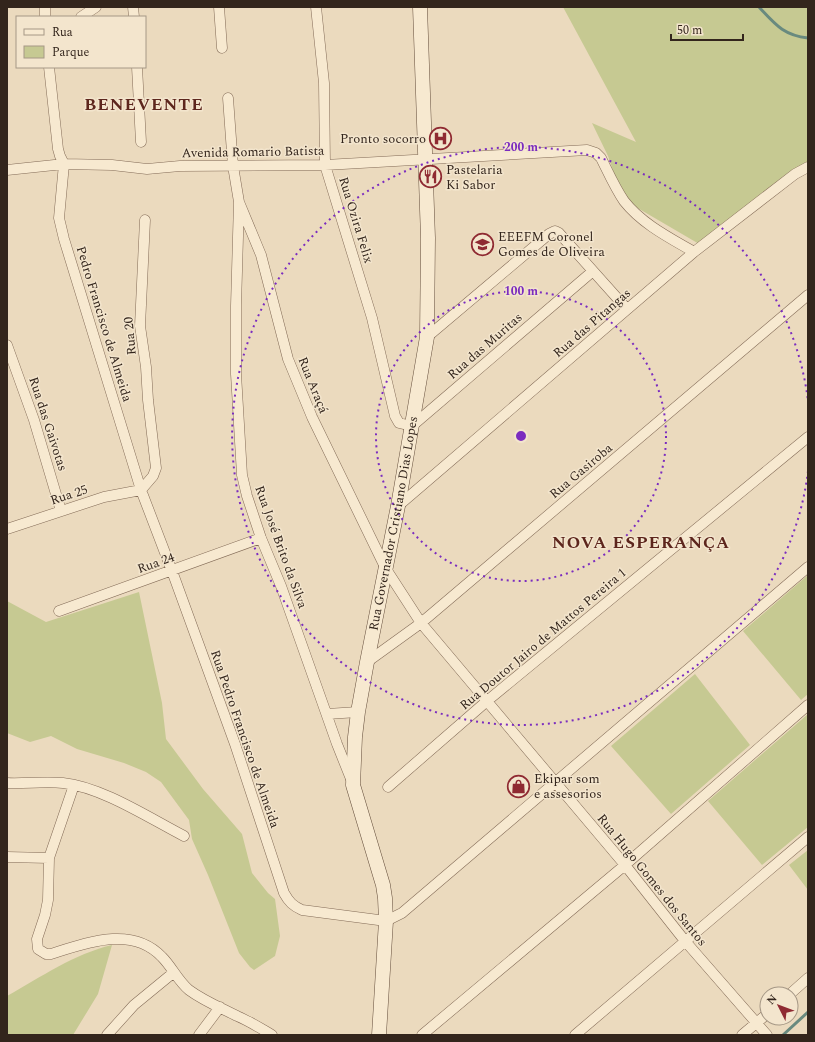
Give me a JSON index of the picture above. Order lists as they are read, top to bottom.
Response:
{
  "streets": {
    "street": [
      "Avenida Romario Batista",
      "Rua Ozira Felix",
      "Rua das Pitangas",
      "Pedro Francisco de Almeida",
      "Rua 20",
      "Rua das Muritas",
      "Rua Araçá",
      "Rua das Gaivotas",
      "Rua Gasiroba",
      "Rua 25",
      "Rua Governador Cristiano Dias Lopes",
      "Rua José Brito da Silva",
      "Rua 24",
      "Rua Doutor Jairo de Mattos Pereira 1",
      "Rua Pedro Francisco de Almeida",
      "Rua Hugo Gomes dos Santos"
    ]
  },
  "crossings": [
    ["Avenida Romario Batista", "Rua Ozira Felix"],
    ["Avenida Romario Batista", "Rua das Pitangas"],
    ["Avenida Romario Batista", "Pedro Francisco de Almeida"],
    ["Avenida Romario Batista", "Rua Governador Cristiano Dias Lopes"],
    ["Avenida Romario Batista", "Rua José Brito da Silva"],
    ["Rua Ozira Felix", "Rua das Muritas"],
    ["Rua Ozira Felix", "Rua Governador Cristiano Dias Lopes"],
    ["Rua das Pitangas", "Rua Governador Cristiano Dias Lopes"],
    ["Pedro Francisco de Almeida", "Rua 20"],
    ["Pedro Francisco de Almeida", "Rua 25"],
    ["Pedro Francisco de Almeida", "Rua Pedro Francisco de Almeida"],
    ["Rua 20", "Rua 25"],
    ["Rua 20", "Rua Pedro Francisco de Almeida"],
    ["Rua das Muritas", "Rua Governador Cristiano Dias Lopes"],
    ["Rua Araçá", "Rua Governador Cristiano Dias Lopes"],
    ["Rua Araçá", "Rua José Brito da Silva"],
    ["Rua Araçá", "Rua Hugo Gomes dos Santos"],
    ["Rua das Gaivotas", "Rua 25"],
    ["Rua Gasiroba", "Rua Governador Cristiano Dias Lopes"],
    ["Rua Gasiroba", "Rua Hugo Gomes dos Santos"],
    ["Rua 25", "Rua Pedro Francisco de Almeida"],
    ["Rua Governador Cristiano Dias Lopes", "Rua José Brito da Silva"],
    ["Rua Governador Cristiano Dias Lopes", "Rua Pedro Francisco de Almeida"],
    ["Rua Governador Cristiano Dias Lopes", "Rua Hugo Gomes dos Santos"],
    ["Rua José Brito da Silva", "Rua 24"],
    ["Rua 24", "Rua Pedro Francisco de Almeida"],
    ["Rua Doutor Jairo de Mattos Pereira 1", "Rua Hugo Gomes dos Santos"]
  ],
  "districts": ["BENEVENTE", "NOVA ESPERANÇA"],
  "places": {
    "hospital": ["Pronto socorro"],
    "restaurant": ["Pastelaria Ki Sabor"],
    "school or university": ["EEEFM Coronel Gomes de Oliveira"],
    "shop": ["Ekipar som e assesorios"]
  },
  "legend": ["Rua", "Parque"],
  "scale_bar": "50 m",
  "north": "top left",
  "rings": ["200 m", "100 m"]
}
